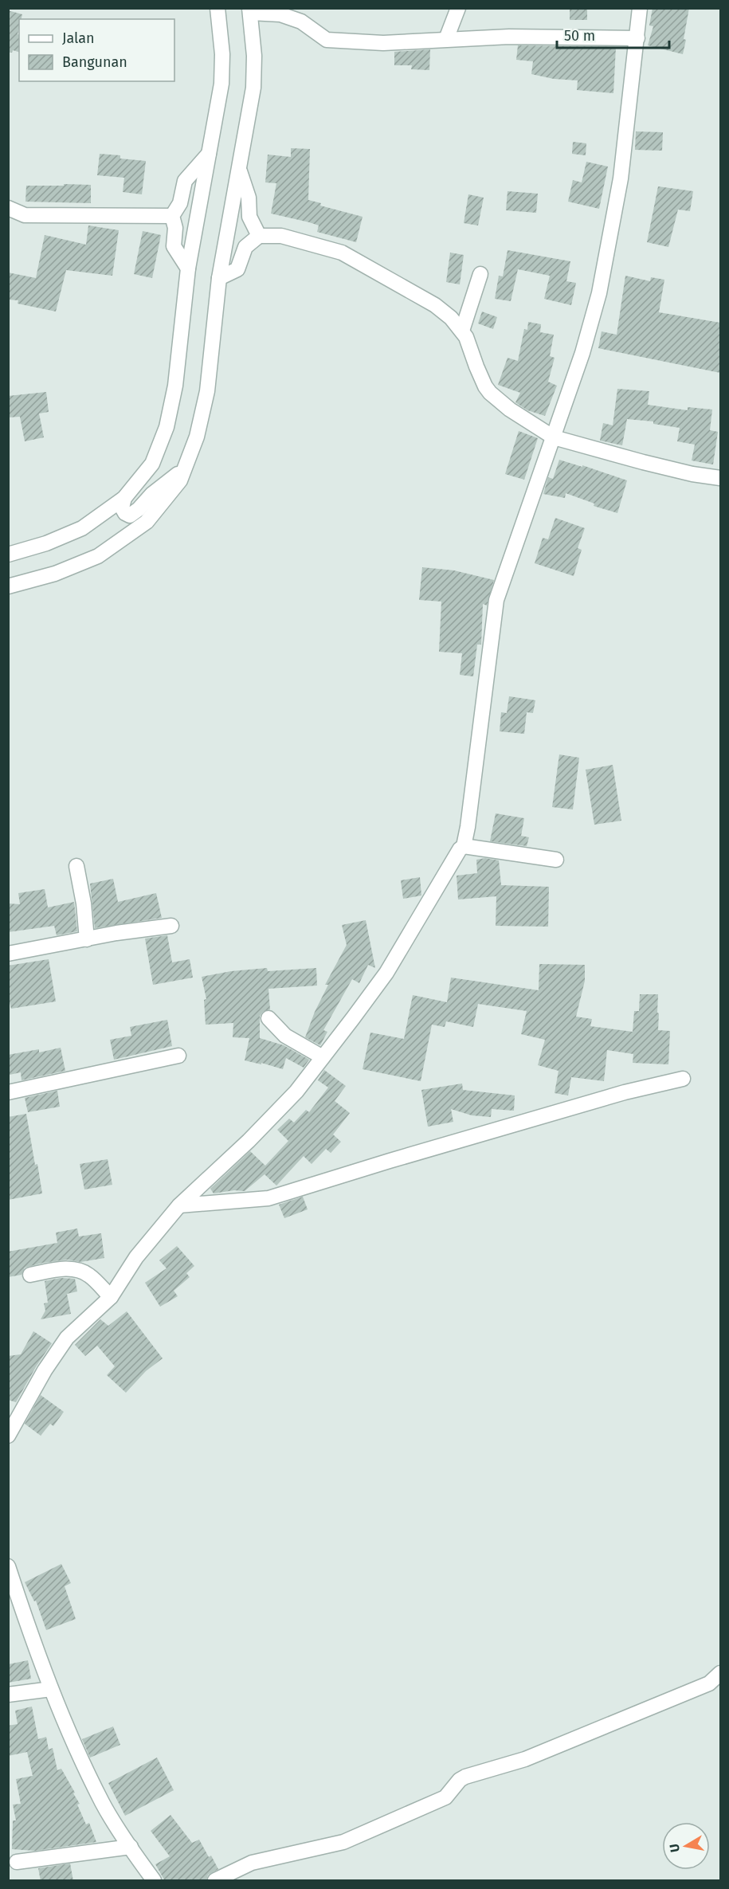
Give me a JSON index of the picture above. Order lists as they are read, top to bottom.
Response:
{
  "legend": ["Jalan", "Bangunan"],
  "scale_bar": "50 m",
  "north": "left"
}
